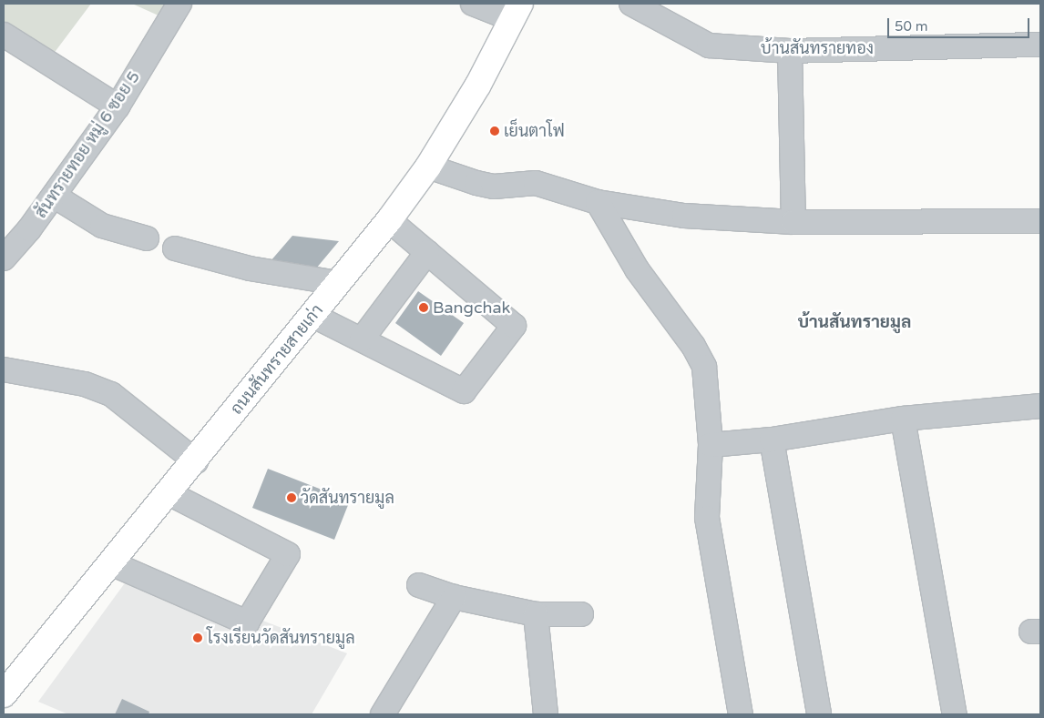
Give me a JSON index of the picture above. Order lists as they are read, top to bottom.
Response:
{
  "streets": {
    "main road": ["ถนนสันทรายสายเก่า"],
    "street": ["บ้านสันทรายทอง", "สันทรายทอย หมู่ 6 ซอย 5"]
  },
  "districts": ["บ้านสันทรายมูล"],
  "places": [
    "เย็นตาโฟ",
    "Bangchak",
    "วัดสันทรายมูล",
    "โรงเรียนวัดสันทรายมูล"
  ],
  "scale_bar": "50 m"
}
